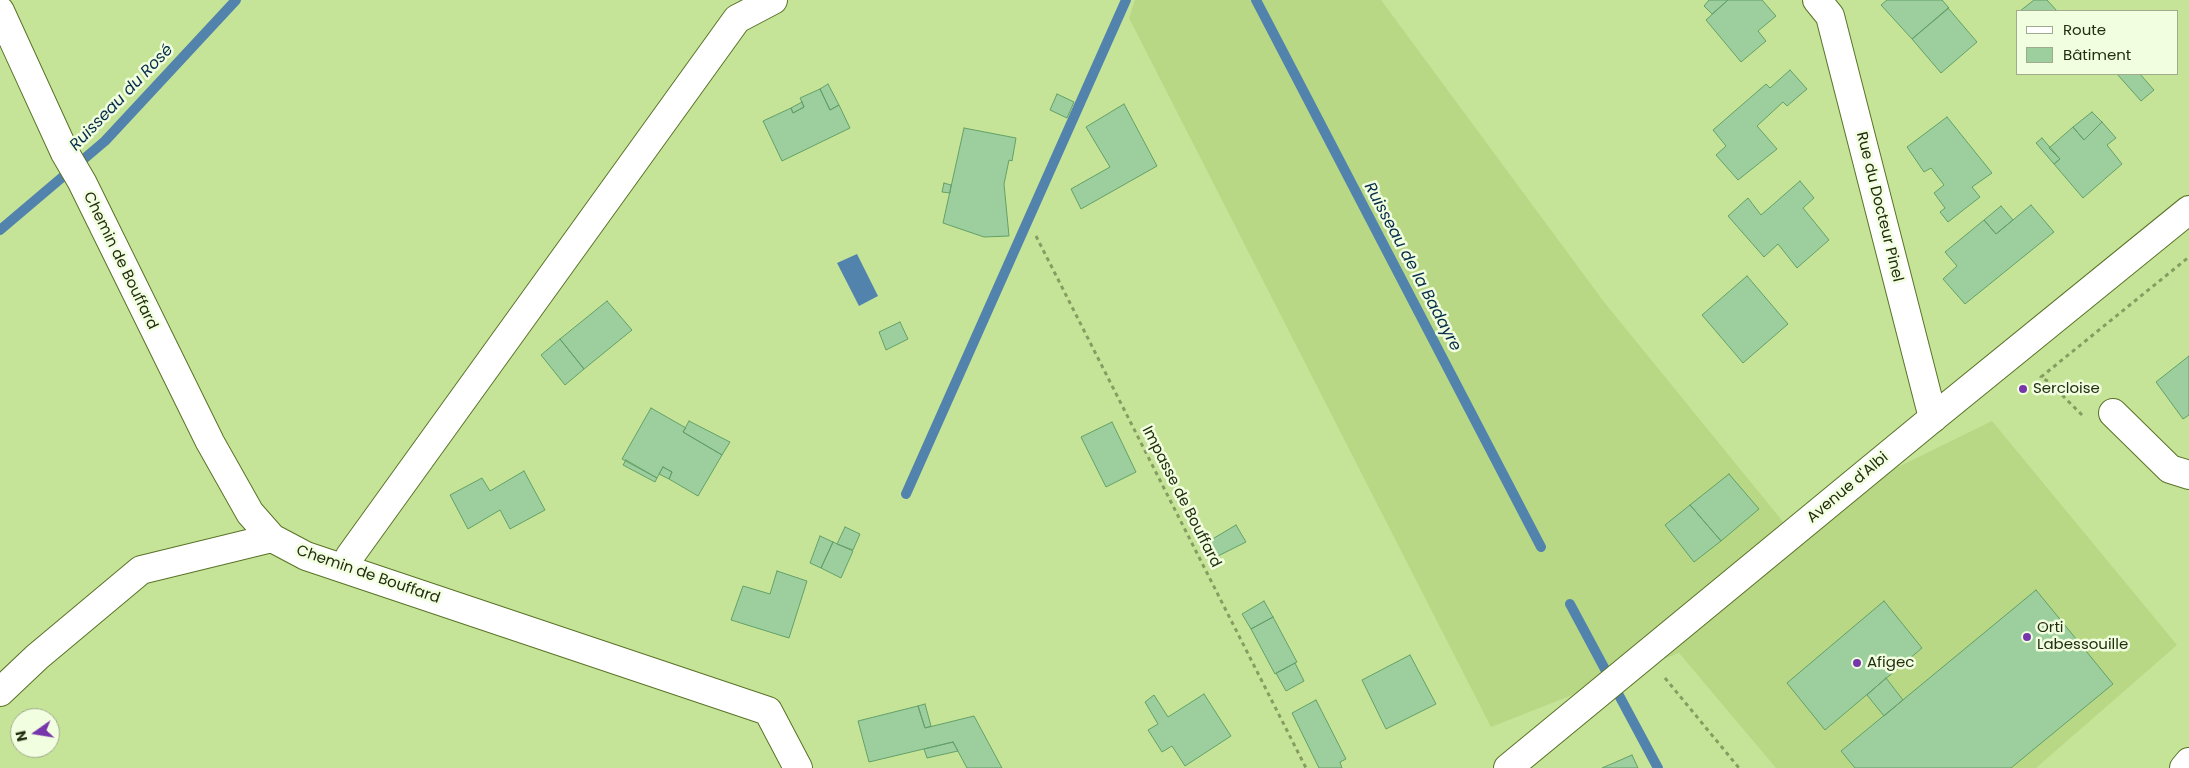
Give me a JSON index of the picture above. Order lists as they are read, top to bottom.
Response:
{
  "streets": {
    "street": ["Rue du Docteur Pinel", "Chemin de Bouffard", "Avenue d'Albi"],
    "path": ["Impasse de Bouffard"]
  },
  "crossings": [
    ["Rue du Docteur Pinel", "Avenue d'Albi"]
  ],
  "water": ["Ruisseau du Rosé", "Ruisseau de la Badayre"],
  "places": ["Sercloise", "Orti Labessouille", "Afigec"],
  "legend": ["Route", "Bâtiment"],
  "north": "left"
}
